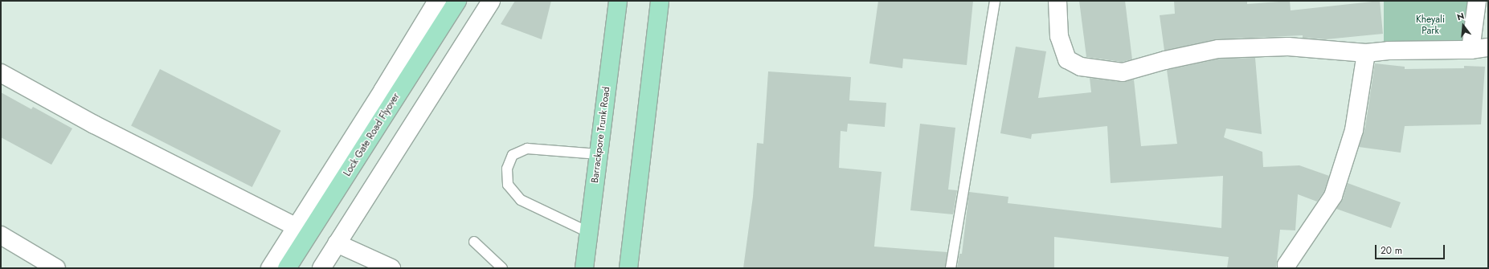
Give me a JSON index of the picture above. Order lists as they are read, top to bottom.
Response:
{
  "streets": {
    "main road": ["Lock Gate Road Flyover", "Barrackpore Trunk Road"]
  },
  "parks": ["Kheyali Park"],
  "scale_bar": "20 m",
  "north": "top"
}
